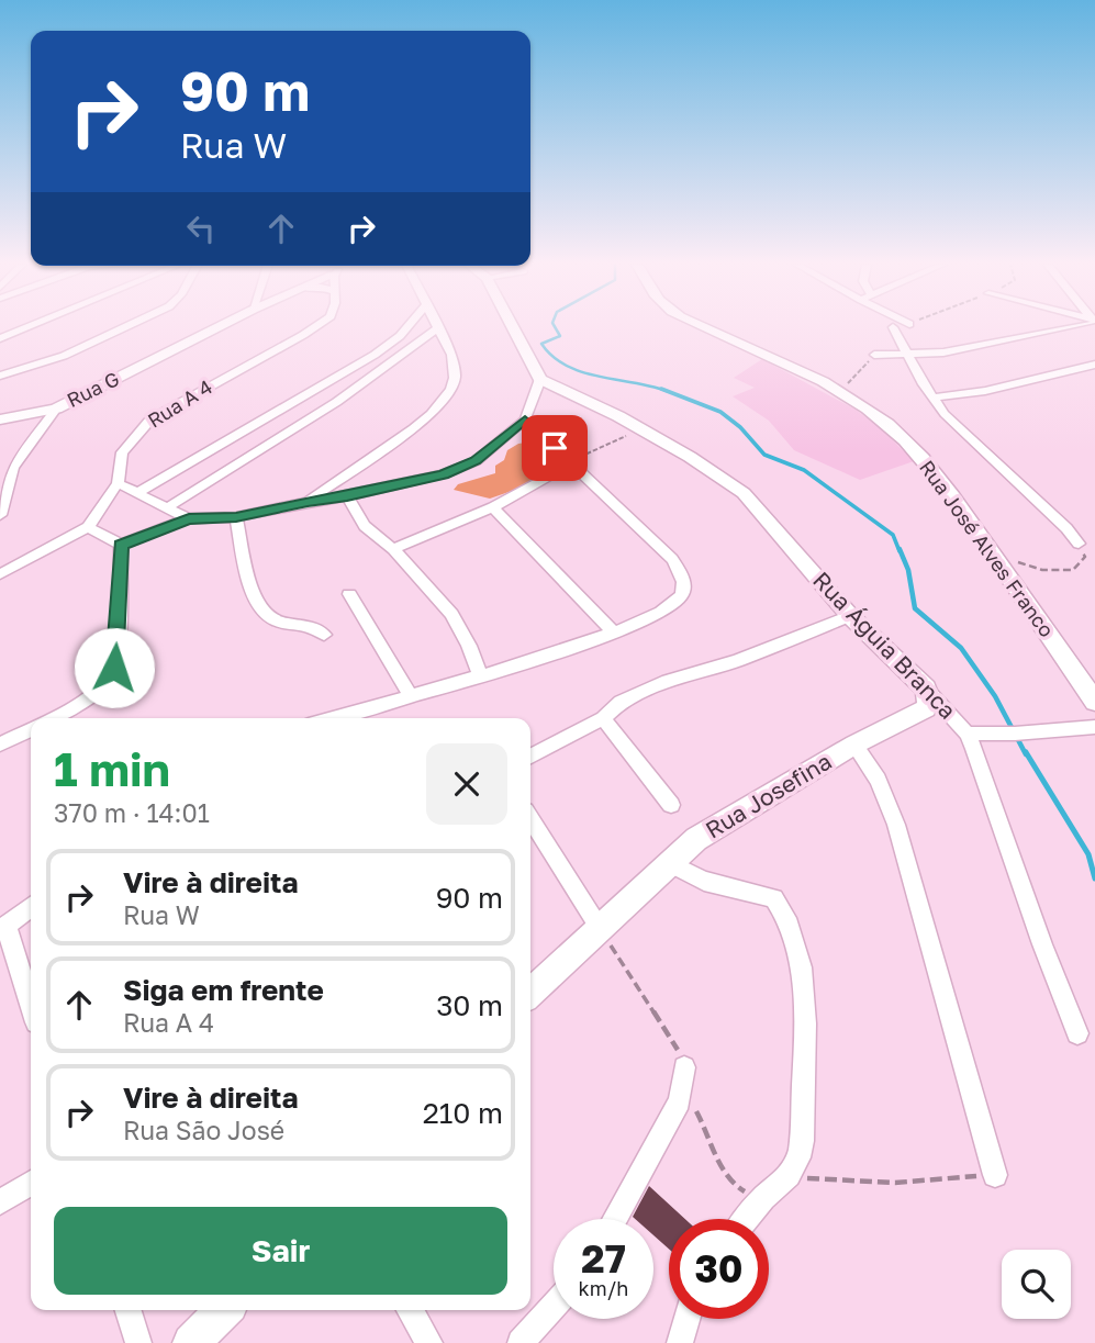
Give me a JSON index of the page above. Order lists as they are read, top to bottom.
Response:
{
  "streets": {
    "main road": [
      "Rua G",
      "Rua José Alves Franco",
      "Rua Águia Branca",
      "Rua Josefina"
    ],
    "street": ["Rua A 4"]
  },
  "crossings": [
    ["Rua Águia Branca", "Rua Josefina"]
  ],
  "page": {
    "turn": ["90 m", "Rua W"],
    "heading": ["1 min", "370 m · 14:01"],
    "list": [
      {
        "name": "Vire à direita",
        "note": "Rua W",
        "value": "90 m"
      },
      {
        "name": "Siga em frente",
        "note": "Rua A 4",
        "value": "30 m"
      },
      {
        "name": "Vire à direita",
        "note": "Rua São José",
        "value": "210 m"
      }
    ],
    "buttons": "Sair",
    "speed": "27 km/h",
    "limit": "30"
  }
}
